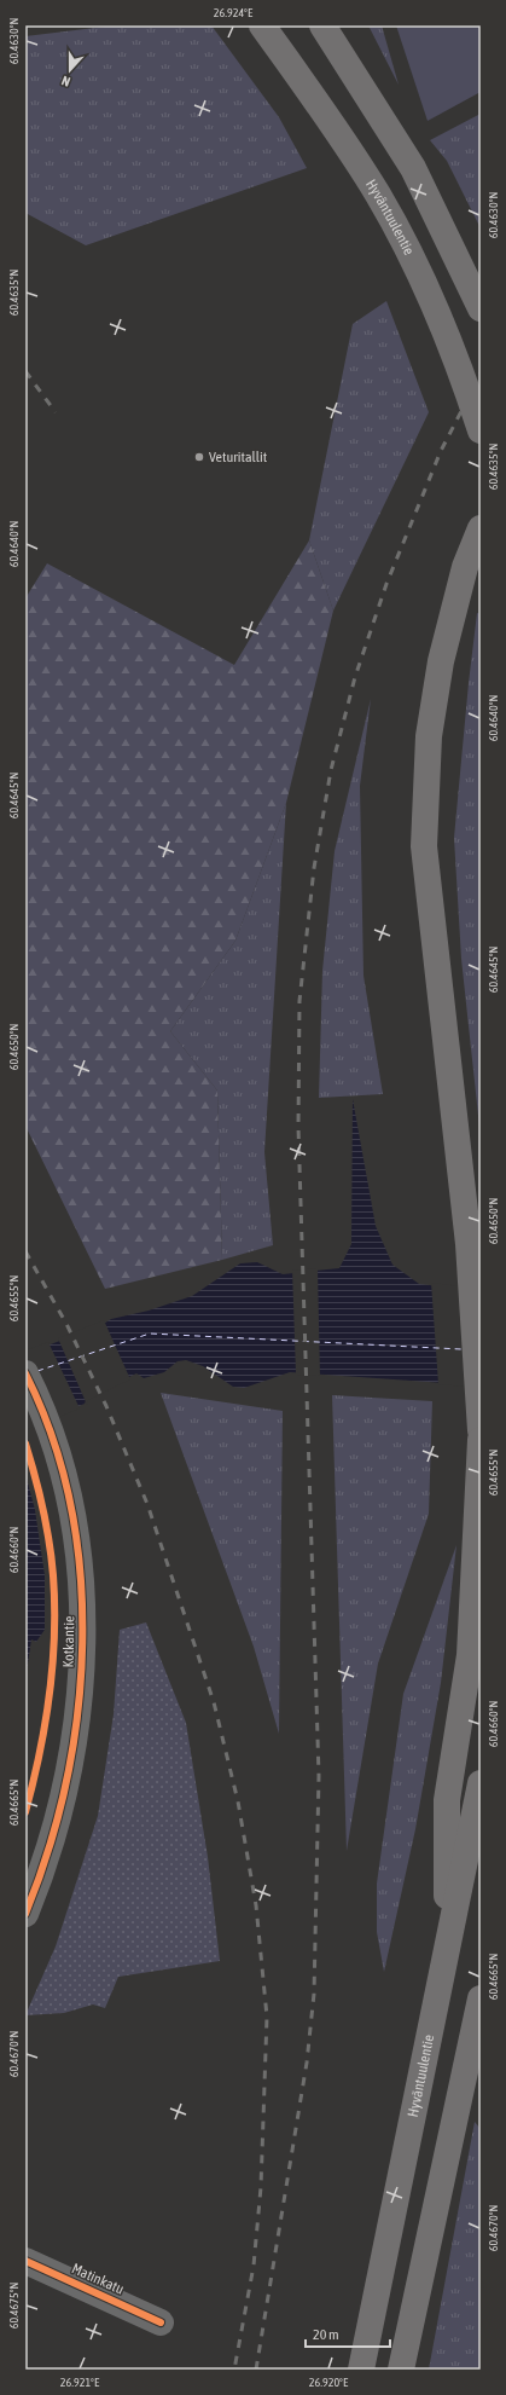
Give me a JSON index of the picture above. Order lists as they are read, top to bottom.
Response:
{
  "streets": {
    "highway": ["Hyväntuulentie"],
    "street": ["Kotkantie", "Matinkatu"]
  },
  "places": ["Veturitallit"],
  "scale_bar": "20 m",
  "north": "bottom",
  "coordinates": [
    "26.924°E",
    "60.4630°N",
    "60.4635°N",
    "60.4640°N",
    "60.4645°N",
    "60.4650°N",
    "60.4655°N",
    "60.4660°N",
    "60.4665°N",
    "60.4670°N",
    "60.4675°N",
    "26.921°E",
    "26.920°E"
  ]
}
